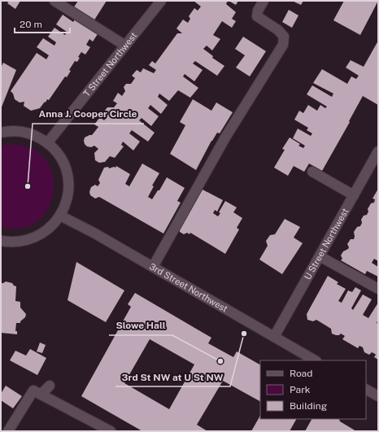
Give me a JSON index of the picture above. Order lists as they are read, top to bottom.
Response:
{
  "streets": {
    "street": ["T Street Northwest", "U Street Northwest", "3rd Street Northwest"]
  },
  "crossings": [
    ["U Street Northwest", "3rd Street Northwest"]
  ],
  "places": ["Anna J. Cooper Circle", "3rd St NW at U St NW", "Slowe Hall"],
  "legend": ["Road", "Park", "Building"],
  "scale_bar": "20 m"
}
